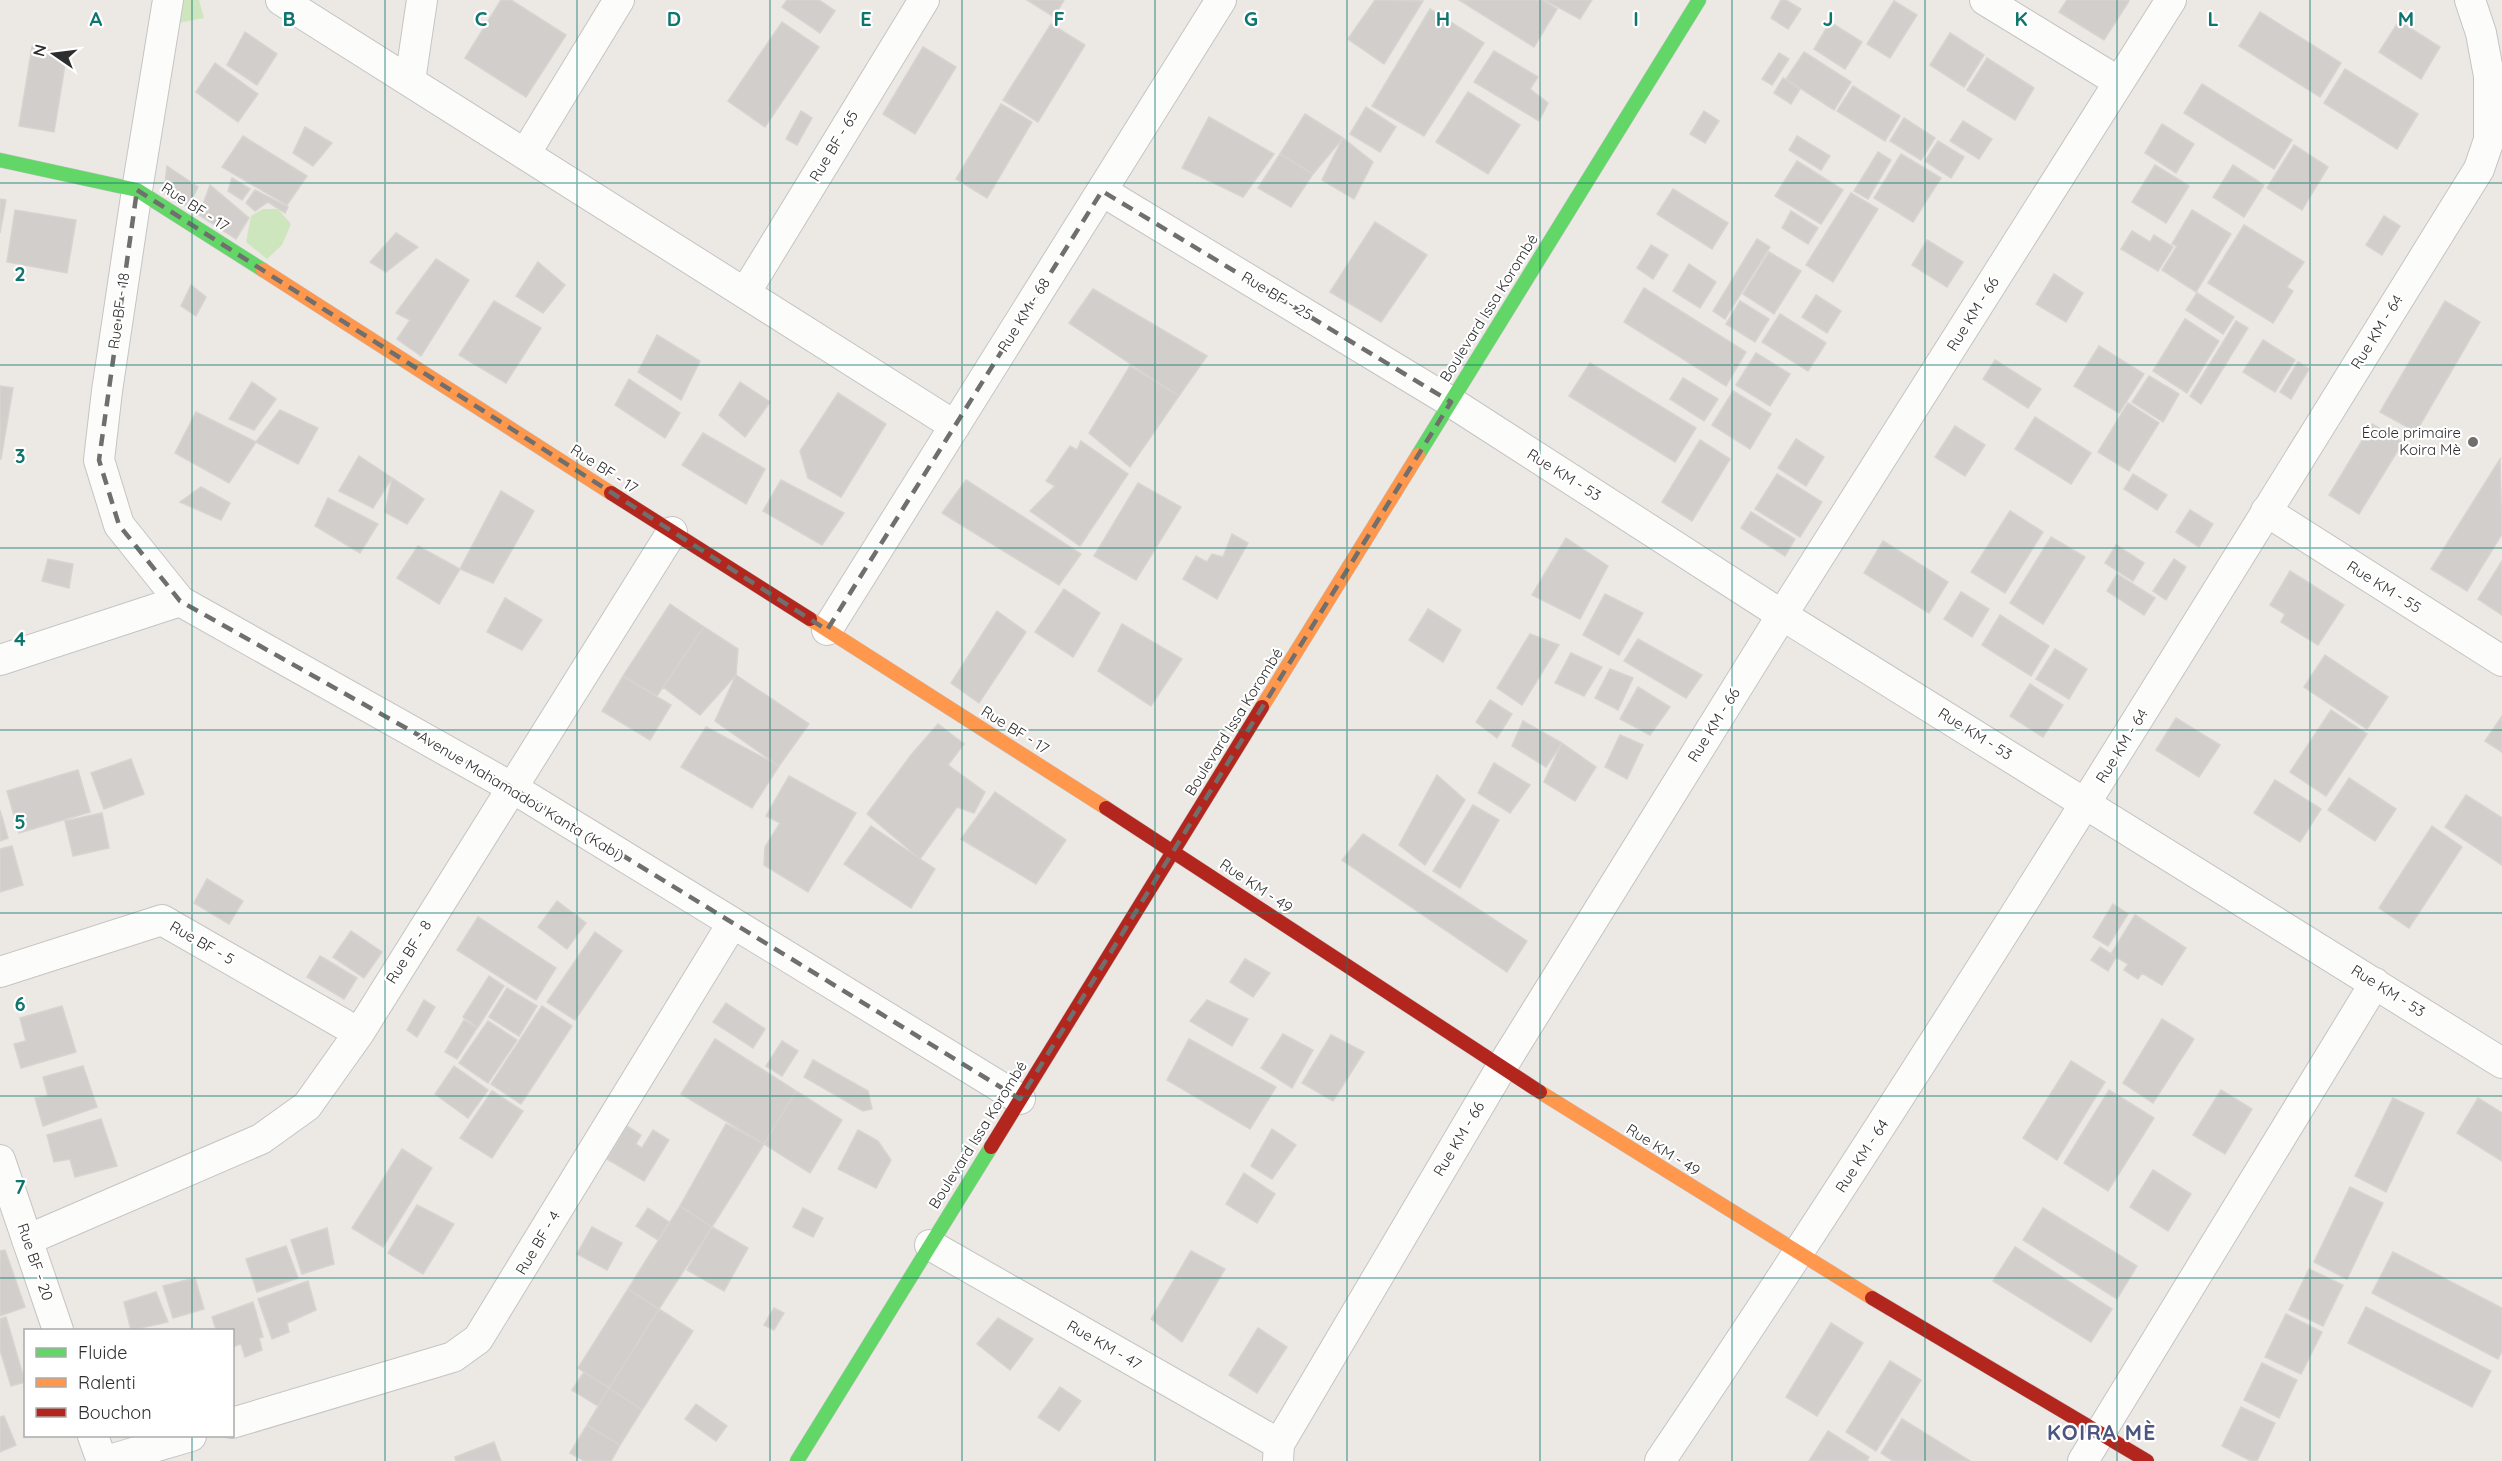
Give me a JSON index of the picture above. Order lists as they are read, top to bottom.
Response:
{
  "streets": {
    "street": [
      "Rue BF - 65",
      "Rue BF - 17",
      "Rue BF - 25",
      "Boulevard Issa Korombé",
      "Rue BF - 18",
      "Rue KM - 66",
      "Rue KM - 68",
      "Rue KM - 64",
      "Rue KM - 53",
      "Rue KM - 55",
      "Avenue Mahamadou Kanta (Kabi)",
      "Rue KM - 49",
      "Rue BF - 5",
      "Rue BF - 8",
      "Rue BF - 4",
      "Rue BF - 20",
      "Rue KM - 47"
    ]
  },
  "crossings": [
    ["Rue BF - 17", "Boulevard Issa Korombé"],
    ["Rue BF - 17", "Rue BF - 18"],
    ["Rue BF - 17", "Rue KM - 68"],
    ["Rue BF - 17", "Rue KM - 49"],
    ["Rue BF - 17", "Rue BF - 8"],
    ["Rue BF - 25", "Boulevard Issa Korombé"],
    ["Rue BF - 25", "Rue KM - 68"],
    ["Rue BF - 25", "Rue KM - 53"],
    ["Boulevard Issa Korombé", "Rue KM - 53"],
    ["Boulevard Issa Korombé", "Avenue Mahamadou Kanta (Kabi)"],
    ["Boulevard Issa Korombé", "Rue KM - 49"],
    ["Boulevard Issa Korombé", "Rue KM - 47"],
    ["Rue BF - 18", "Avenue Mahamadou Kanta (Kabi)"],
    ["Rue KM - 66", "Rue KM - 53"],
    ["Rue KM - 66", "Rue KM - 49"],
    ["Rue KM - 66", "Rue KM - 47"],
    ["Rue KM - 64", "Rue KM - 53"],
    ["Rue KM - 64", "Rue KM - 55"],
    ["Rue KM - 64", "Rue KM - 49"],
    ["Avenue Mahamadou Kanta (Kabi)", "Rue BF - 8"],
    ["Avenue Mahamadou Kanta (Kabi)", "Rue BF - 4"],
    ["Rue BF - 5", "Rue BF - 8"],
    ["Rue BF - 8", "Rue BF - 20"]
  ],
  "districts": ["KOIRA MÈ"],
  "places": ["École primaire Koira Mè"],
  "legend": ["Fluide", "Ralenti", "Bouchon"],
  "north": "left",
  "grid": {
    "columns": [
      "A",
      "B",
      "C",
      "D",
      "E",
      "F",
      "G",
      "H",
      "I",
      "J",
      "K",
      "L",
      "M"
    ],
    "rows": [
      "2",
      "3",
      "4",
      "5",
      "6",
      "7"
    ]
  }
}
